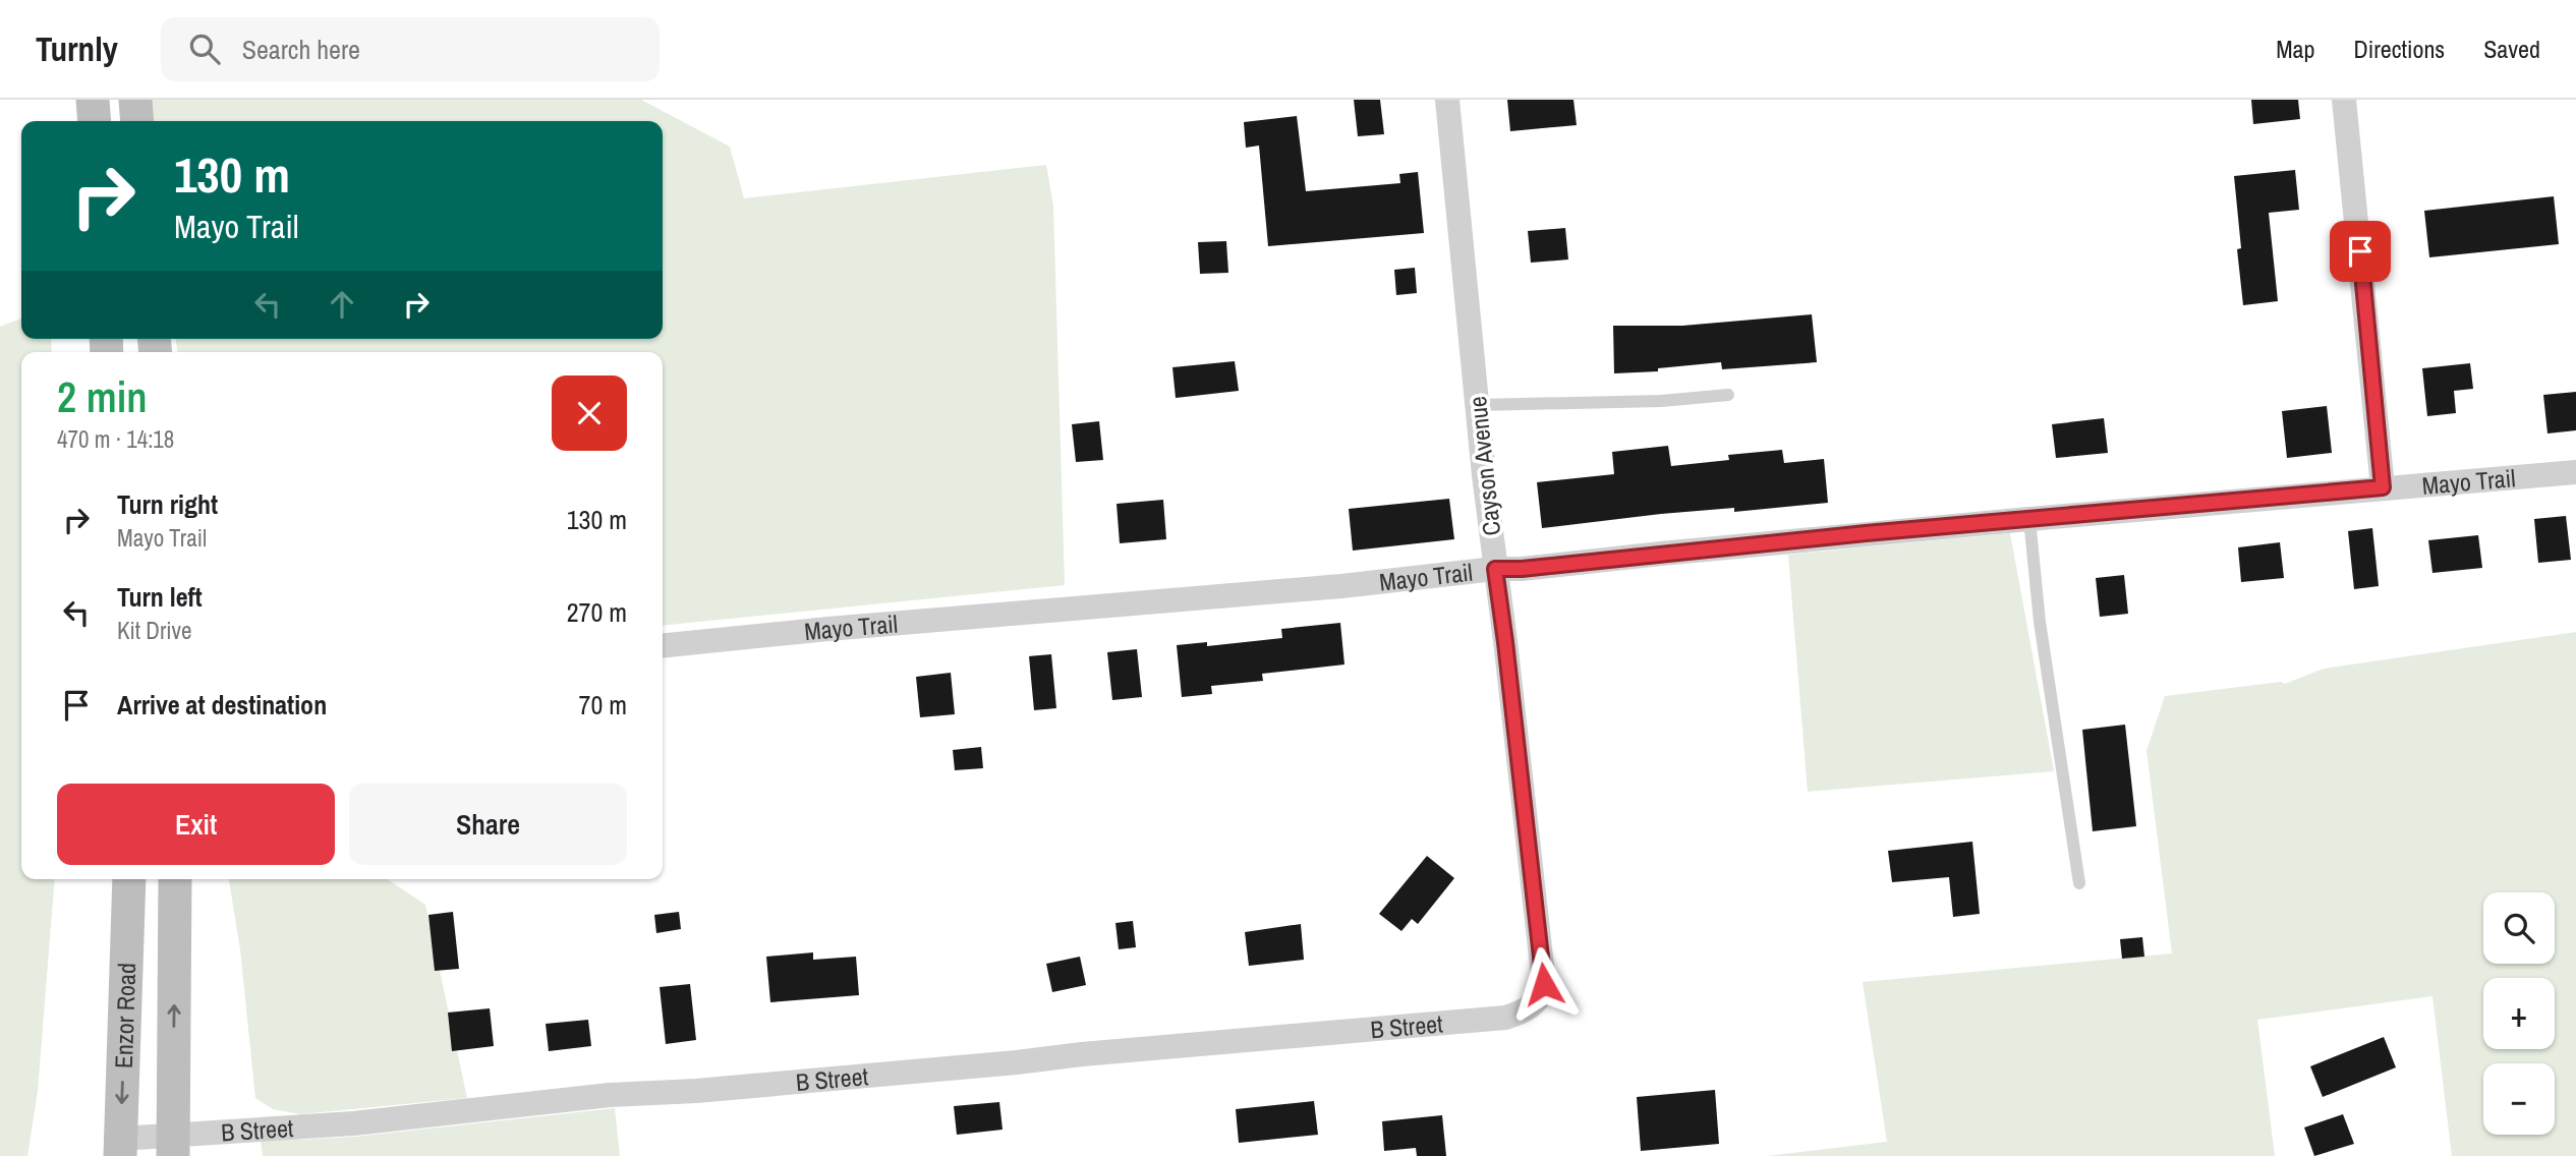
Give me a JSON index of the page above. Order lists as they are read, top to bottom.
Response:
{
  "streets": {
    "main road": ["Enzor Road"],
    "street": ["Cayson Avenue", "Mayo Trail", "B Street"]
  },
  "crossings": [
    ["Cayson Avenue", "Mayo Trail"],
    ["Cayson Avenue", "B Street"],
    ["Enzor Road", "B Street"]
  ],
  "page": {
    "header": "Turnly",
    "search": "Search here",
    "nav": ["Map", "Directions", "Saved"],
    "turn": ["130 m", "Mayo Trail"],
    "heading": ["2 min", "470 m · 14:18"],
    "list": [
      {
        "name": "Turn right",
        "note": "Mayo Trail",
        "value": "130 m"
      },
      {
        "name": "Turn left",
        "note": "Kit Drive",
        "value": "270 m"
      },
      {
        "name": "Arrive at destination",
        "value": "70 m"
      }
    ],
    "buttons": ["Exit", "Share"],
    "map_buttons": ["+", "−"]
  }
}
